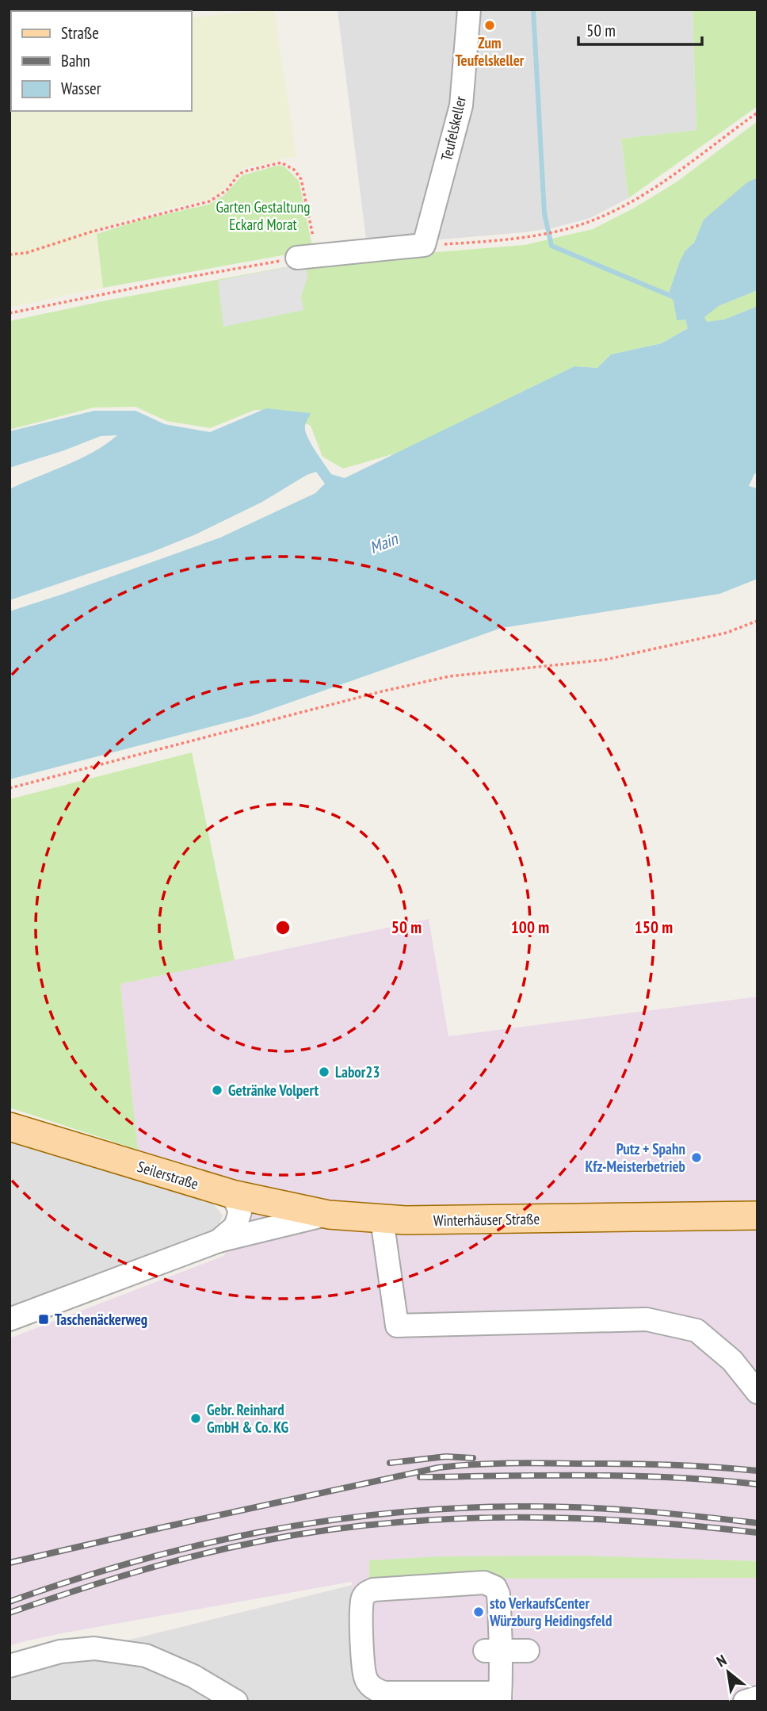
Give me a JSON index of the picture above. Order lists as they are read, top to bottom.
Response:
{
  "streets": {
    "main road": ["Seilerstraße", "Winterhäuser Straße"],
    "street": ["Teufelskeller"]
  },
  "crossings": [
    ["Seilerstraße", "Winterhäuser Straße"]
  ],
  "water": ["Main"],
  "parks": ["Garten Gestaltung Eckard Morat"],
  "places": {
    "other": [
      "Zum Teufelskeller",
      "Labor23",
      "Getränke Volpert",
      "Putz + Spahn Kfz-Meisterbetrieb",
      "Gebr. Reinhard GmbH & Co. KG",
      "sto VerkaufsCenter Würzburg Heidingsfeld"
    ],
    "transit": ["Taschenäckerweg"]
  },
  "legend": ["Straße", "Bahn", "Wasser"],
  "scale_bar": "50 m",
  "north": "top left",
  "rings": ["50 m", "100 m", "150 m"]
}
